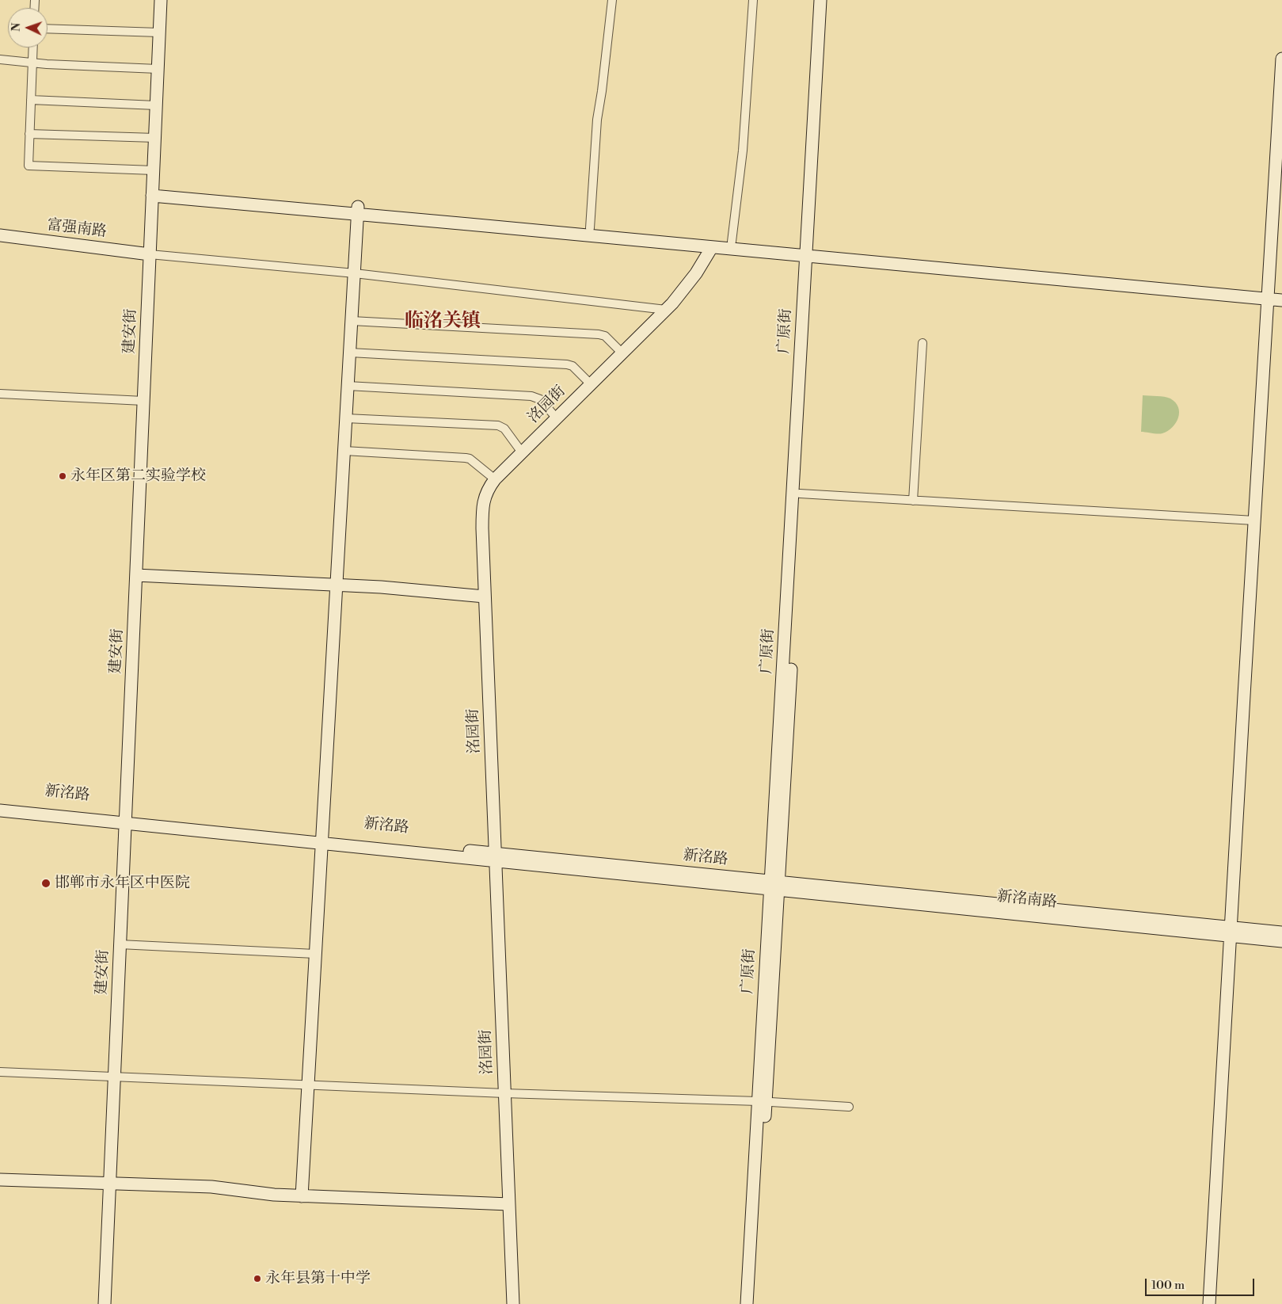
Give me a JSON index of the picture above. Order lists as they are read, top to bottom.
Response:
{
  "streets": {
    "street": [
      "富强南路",
      "建安街",
      "广原街",
      "洺园街",
      "新洺路",
      "新洺南路"
    ]
  },
  "crossings": [
    ["富强南路", "建安街"],
    ["建安街", "新洺路"],
    ["广原街", "新洺路"],
    ["广原街", "新洺南路"],
    ["洺园街", "新洺路"],
    ["新洺路", "新洺南路"]
  ],
  "districts": ["临洺关镇"],
  "places": ["永年区第二实验学校", "邯郸市永年区中医院", "永年县第十中学"],
  "scale_bar": "100 m",
  "north": "left"
}
